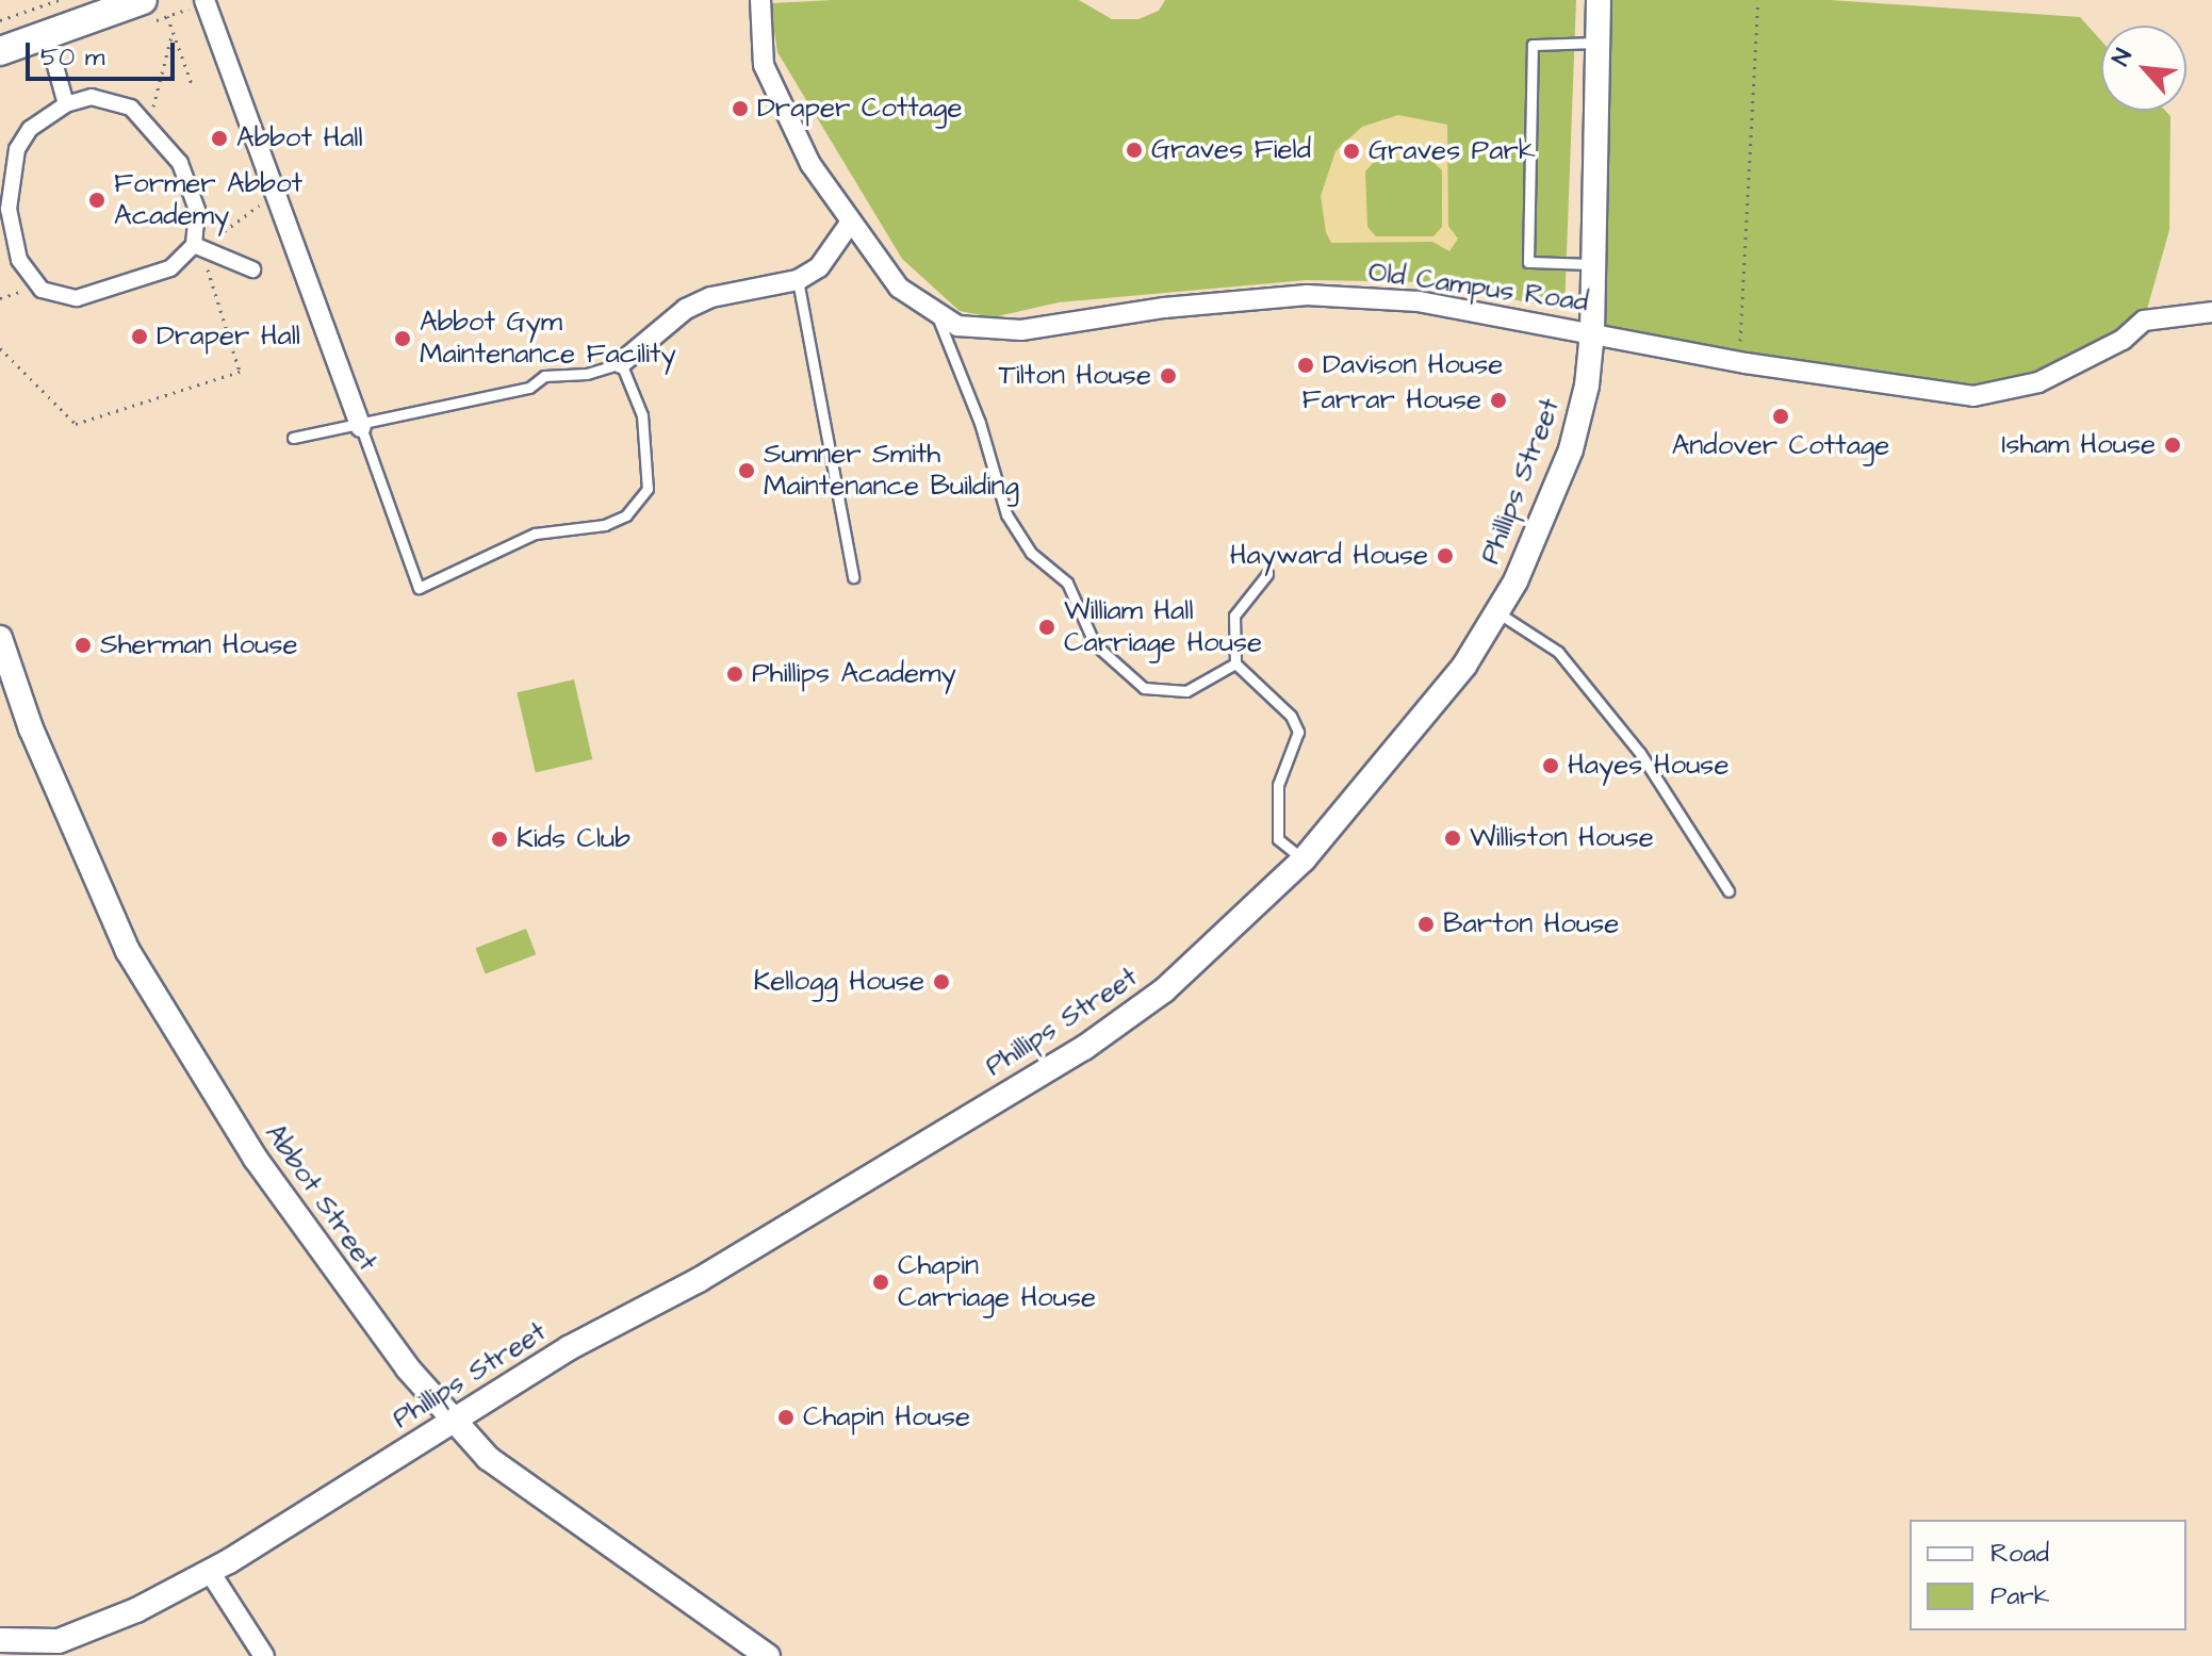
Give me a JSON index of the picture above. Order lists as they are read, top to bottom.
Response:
{
  "streets": {
    "street": ["Old Campus Road", "Phillips Street", "Abbot Street"]
  },
  "crossings": [
    ["Old Campus Road", "Phillips Street"],
    ["Phillips Street", "Abbot Street"]
  ],
  "places": [
    "Draper Cottage",
    "Abbot Hall",
    "Graves Field",
    "Graves Park",
    "Former Abbot Academy",
    "Draper Hall",
    "Abbot Gym Maintenance Facility",
    "Davison House",
    "Tilton House",
    "Farrar House",
    "Andover Cottage",
    "Isham House",
    "Sumner Smith Maintenance Building",
    "Hayward House",
    "William Hall Carriage House",
    "Sherman House",
    "Phillips Academy",
    "Hayes House",
    "Williston House",
    "Kids Club",
    "Barton House",
    "Kellogg House",
    "Chapin Carriage House",
    "Chapin House"
  ],
  "legend": ["Road", "Park"],
  "scale_bar": "50 m",
  "north": "top left"
}
